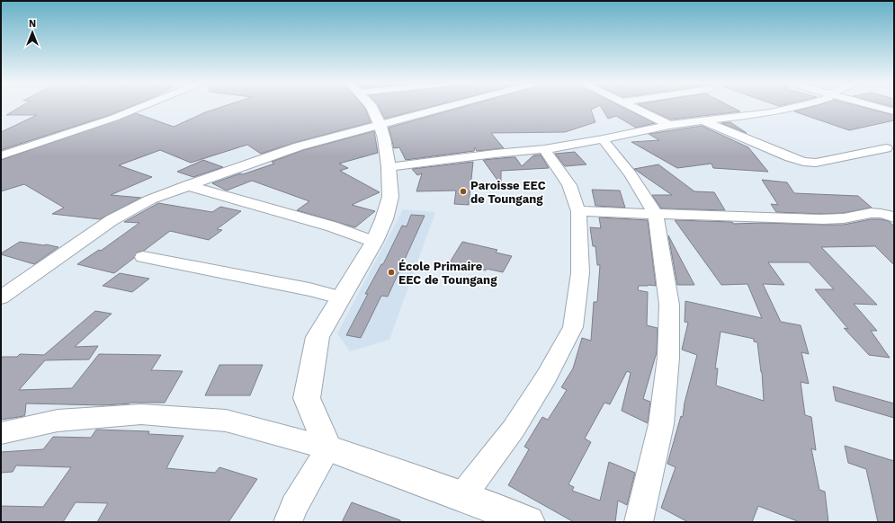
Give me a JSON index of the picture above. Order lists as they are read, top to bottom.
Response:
{
  "places": ["Paroisse EEC de Toungang", "École Primaire EEC de Toungang"],
  "north": "top"
}
